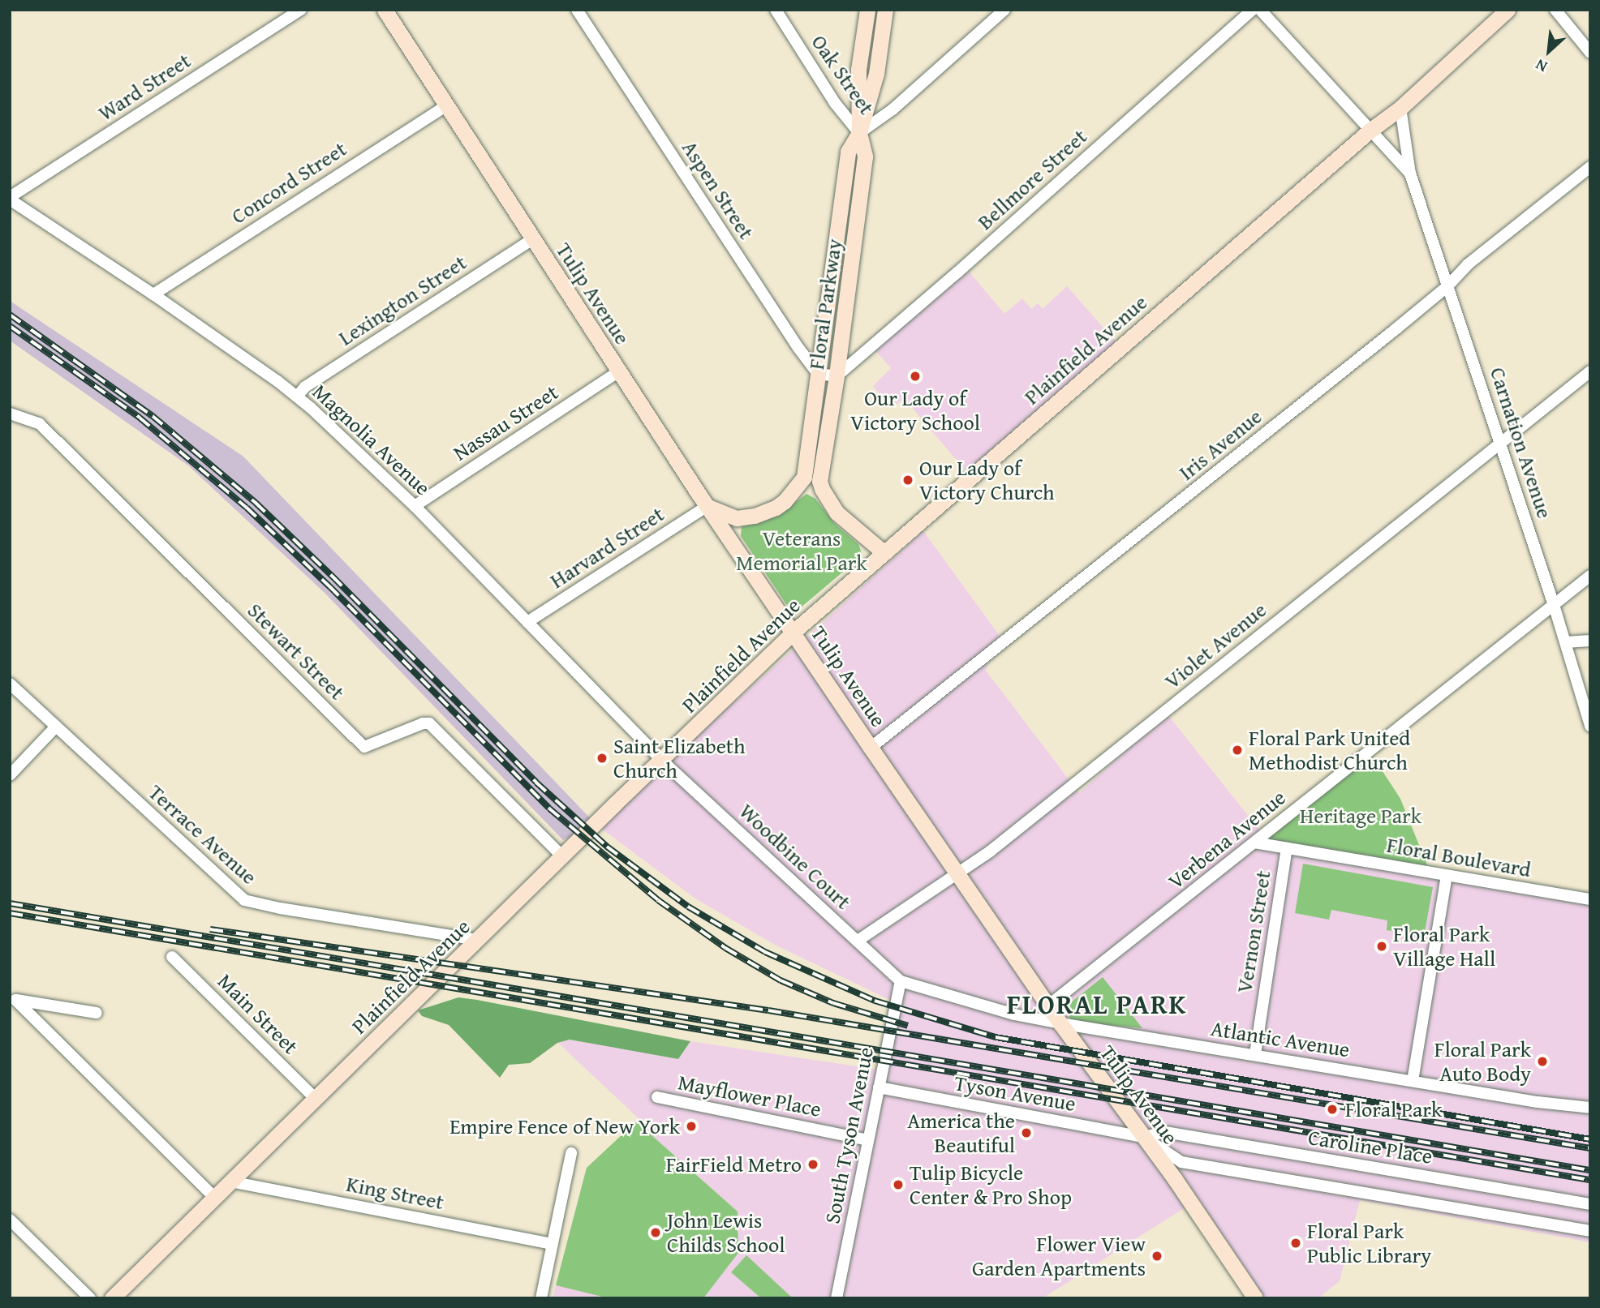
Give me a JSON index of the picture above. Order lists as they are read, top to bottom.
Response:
{
  "streets": {
    "main road": ["Tulip Avenue", "Floral Parkway", "Plainfield Avenue"],
    "street": [
      "Oak Street",
      "Ward Street",
      "Bellmore Street",
      "Concord Street",
      "Aspen Street",
      "Lexington Street",
      "Nassau Street",
      "Magnolia Avenue",
      "Carnation Avenue",
      "Iris Avenue",
      "Harvard Street",
      "Violet Avenue",
      "Stewart Street",
      "Terrace Avenue",
      "Verbena Avenue",
      "Woodbine Court",
      "Floral Boulevard",
      "Vernon Street",
      "Main Street",
      "Atlantic Avenue",
      "Tyson Avenue",
      "Mayflower Place",
      "South Tyson Avenue",
      "Caroline Place",
      "King Street"
    ]
  },
  "crossings": [
    ["Oak Street", "Floral Parkway"],
    ["Ward Street", "Magnolia Avenue"],
    ["Bellmore Street", "Floral Parkway"],
    ["Concord Street", "Tulip Avenue"],
    ["Concord Street", "Magnolia Avenue"],
    ["Aspen Street", "Floral Parkway"],
    ["Tulip Avenue", "Lexington Street"],
    ["Tulip Avenue", "Plainfield Avenue"],
    ["Tulip Avenue", "Nassau Street"],
    ["Tulip Avenue", "Iris Avenue"],
    ["Tulip Avenue", "Harvard Street"],
    ["Tulip Avenue", "Violet Avenue"],
    ["Tulip Avenue", "Verbena Avenue"],
    ["Tulip Avenue", "Atlantic Avenue"],
    ["Tulip Avenue", "Tyson Avenue"],
    ["Tulip Avenue", "Caroline Place"],
    ["Lexington Street", "Magnolia Avenue"],
    ["Plainfield Avenue", "Magnolia Avenue"],
    ["Plainfield Avenue", "Carnation Avenue"],
    ["Plainfield Avenue", "Stewart Street"],
    ["Plainfield Avenue", "Terrace Avenue"],
    ["Plainfield Avenue", "Woodbine Court"],
    ["Plainfield Avenue", "Main Street"],
    ["Plainfield Avenue", "King Street"],
    ["Nassau Street", "Magnolia Avenue"],
    ["Magnolia Avenue", "Harvard Street"],
    ["Magnolia Avenue", "Woodbine Court"],
    ["Carnation Avenue", "Iris Avenue"],
    ["Carnation Avenue", "Violet Avenue"],
    ["Carnation Avenue", "Verbena Avenue"],
    ["Violet Avenue", "Woodbine Court"],
    ["Verbena Avenue", "Floral Boulevard"],
    ["Woodbine Court", "Atlantic Avenue"],
    ["Woodbine Court", "South Tyson Avenue"],
    ["Floral Boulevard", "Vernon Street"],
    ["Vernon Street", "Atlantic Avenue"],
    ["Atlantic Avenue", "South Tyson Avenue"],
    ["Tyson Avenue", "South Tyson Avenue"],
    ["Tyson Avenue", "Caroline Place"],
    ["Mayflower Place", "South Tyson Avenue"]
  ],
  "districts": ["FLORAL PARK"],
  "parks": ["Veterans Memorial Park", "Heritage Park"],
  "places": [
    "Our Lady of Victory School",
    "Our Lady of Victory Church",
    "Floral Park United Methodist Church",
    "Saint Elizabeth Church",
    "Floral Park Village Hall",
    "Floral Park Auto Body",
    "Floral Park",
    "Empire Fence of New York",
    "America the Beautiful",
    "FairField Metro",
    "Tulip Bicycle Center & Pro Shop",
    "John Lewis Childs School",
    "Floral Park Public Library",
    "Flower View Garden Apartments"
  ],
  "north": "bottom left"
}
